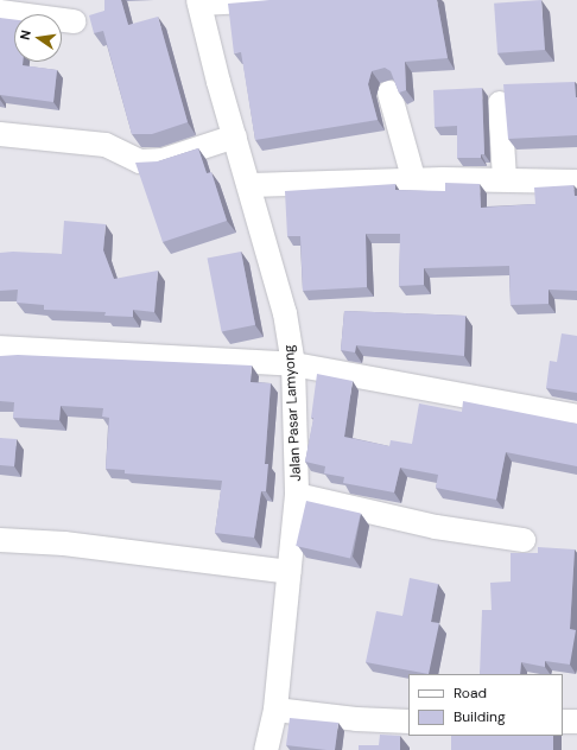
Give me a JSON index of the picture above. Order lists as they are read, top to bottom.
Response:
{
  "streets": {
    "street": ["Jalan Pasar Lamyong"]
  },
  "legend": ["Road", "Building"],
  "north": "left"
}
